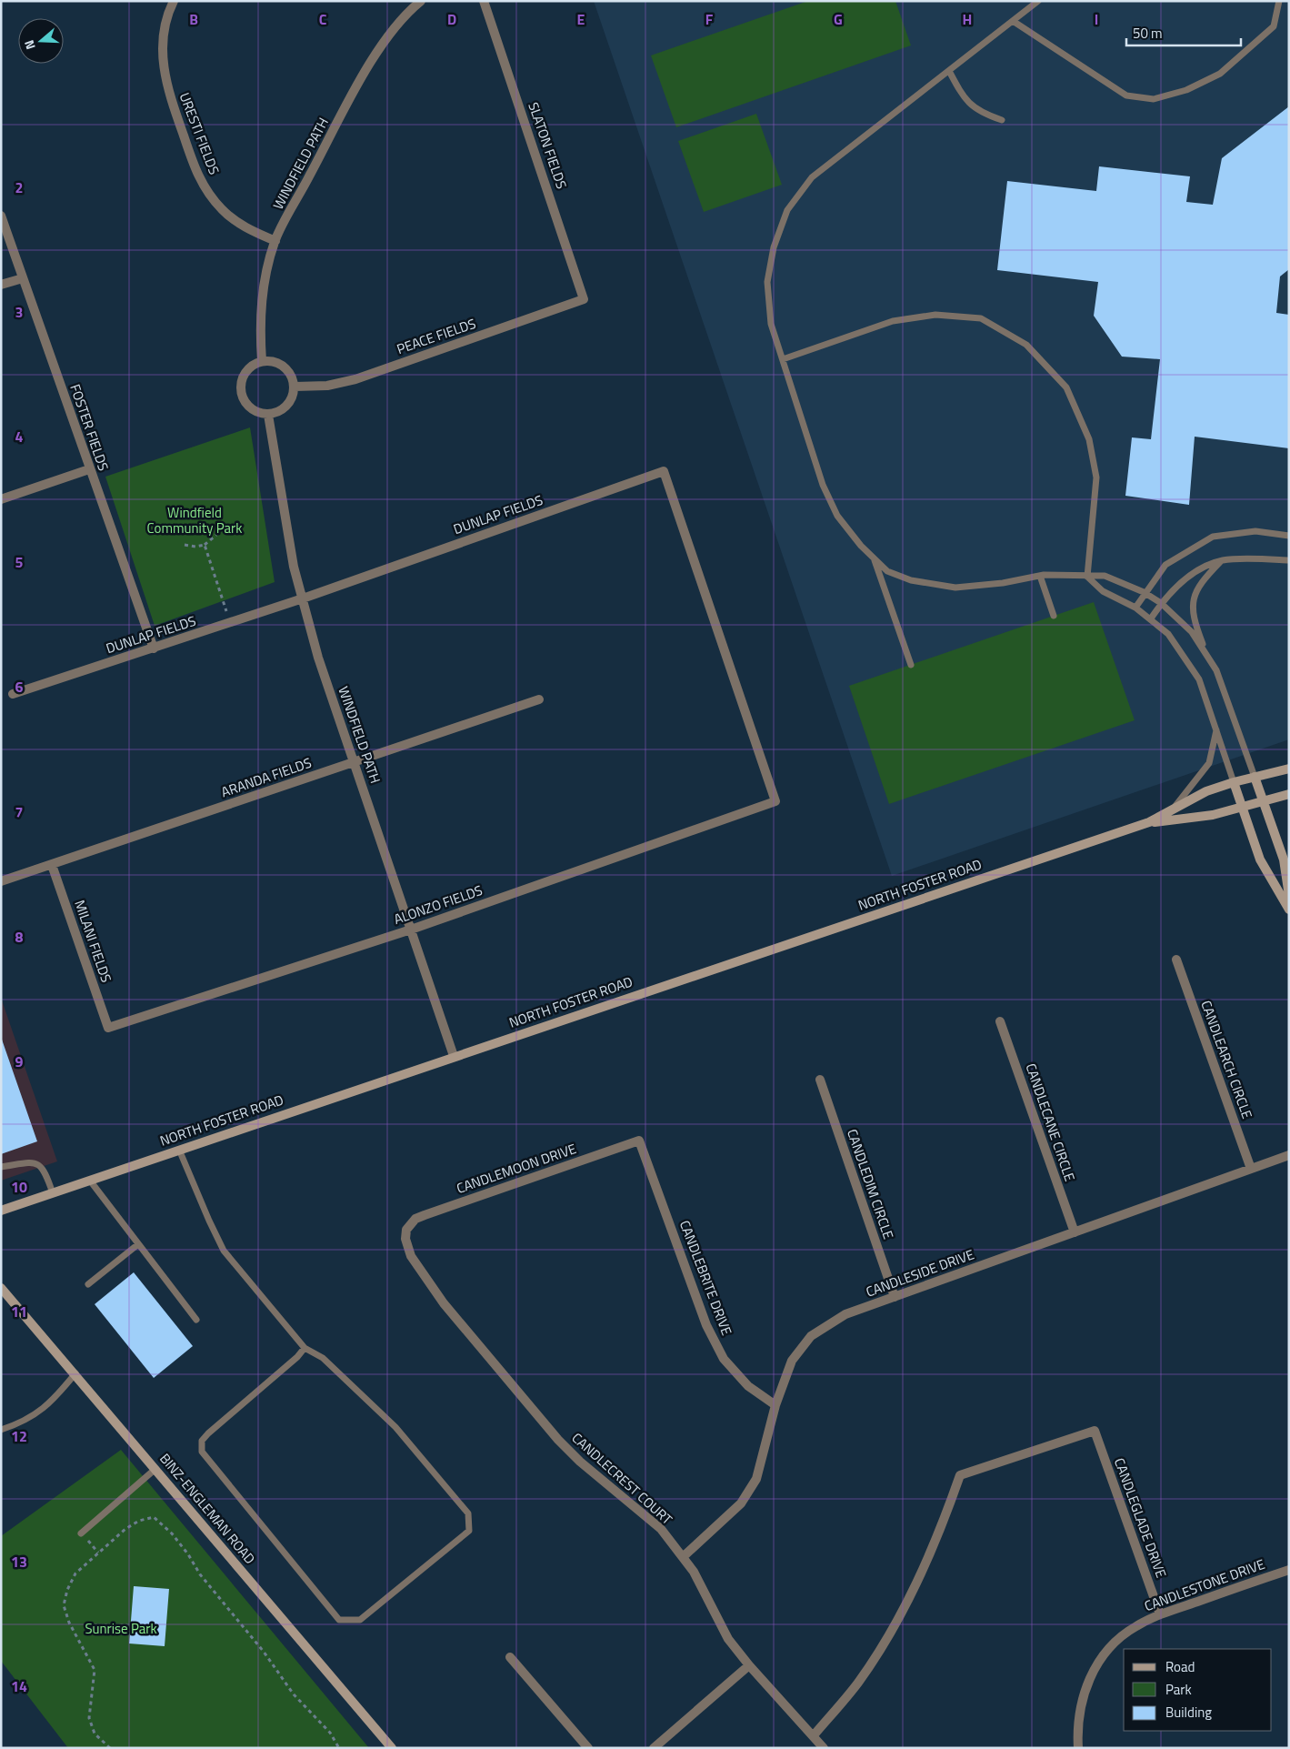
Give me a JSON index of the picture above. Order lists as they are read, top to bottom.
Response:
{
  "streets": {
    "main road": ["NORTH FOSTER ROAD", "BINZ-ENGLEMAN ROAD"],
    "street": [
      "URESTI FIELDS",
      "SLATON FIELDS",
      "WINDFIELD PATH",
      "PEACE FIELDS",
      "FOSTER FIELDS",
      "DUNLAP FIELDS",
      "ARANDA FIELDS",
      "ALONZO FIELDS",
      "MILANI FIELDS",
      "CANDLEARCH CIRCLE",
      "CANDLECANE CIRCLE",
      "CANDLEMOON DRIVE",
      "CANDLEDIM CIRCLE",
      "CANDLESIDE DRIVE",
      "CANDLEBRITE DRIVE",
      "CANDLECREST COURT",
      "CANDLEGLADE DRIVE",
      "CANDLESTONE DRIVE"
    ]
  },
  "crossings": [
    ["URESTI FIELDS", "WINDFIELD PATH"],
    ["SLATON FIELDS", "PEACE FIELDS"],
    ["WINDFIELD PATH", "PEACE FIELDS"],
    ["WINDFIELD PATH", "DUNLAP FIELDS"],
    ["WINDFIELD PATH", "ARANDA FIELDS"],
    ["WINDFIELD PATH", "NORTH FOSTER ROAD"],
    ["WINDFIELD PATH", "ALONZO FIELDS"],
    ["FOSTER FIELDS", "DUNLAP FIELDS"],
    ["DUNLAP FIELDS", "ALONZO FIELDS"],
    ["ARANDA FIELDS", "MILANI FIELDS"],
    ["ALONZO FIELDS", "MILANI FIELDS"],
    ["CANDLEARCH CIRCLE", "CANDLESIDE DRIVE"],
    ["CANDLECANE CIRCLE", "CANDLESIDE DRIVE"],
    ["CANDLEMOON DRIVE", "CANDLEBRITE DRIVE"],
    ["CANDLEMOON DRIVE", "CANDLECREST COURT"],
    ["CANDLEDIM CIRCLE", "CANDLESIDE DRIVE"],
    ["CANDLESIDE DRIVE", "CANDLEBRITE DRIVE"],
    ["CANDLESIDE DRIVE", "CANDLECREST COURT"],
    ["CANDLECREST COURT", "CANDLEGLADE DRIVE"],
    ["CANDLEGLADE DRIVE", "CANDLESTONE DRIVE"]
  ],
  "parks": ["Windfield Community Park", "Sunrise Park"],
  "legend": ["Road", "Park", "Building"],
  "scale_bar": "50 m",
  "north": "left",
  "grid": {
    "columns": [
      "B",
      "C",
      "D",
      "E",
      "F",
      "G",
      "H",
      "I"
    ],
    "rows": [
      "2",
      "3",
      "4",
      "5",
      "6",
      "7",
      "8",
      "9",
      "10",
      "11",
      "12",
      "13",
      "14"
    ]
  }
}
